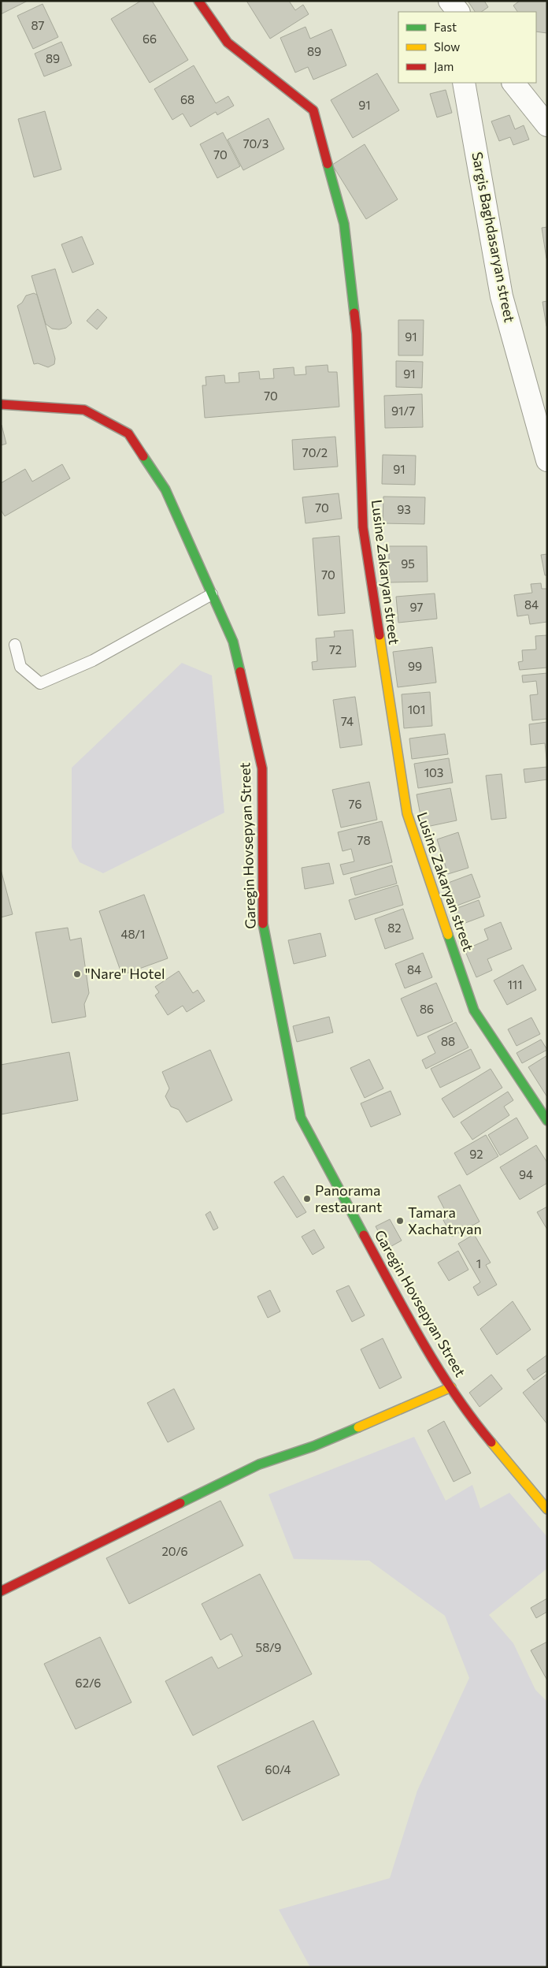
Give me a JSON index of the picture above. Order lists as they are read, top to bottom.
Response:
{
  "streets": {
    "street": ["Sargis Baghdasaryan street", "Lusine Zakaryan street", "Garegin Hovsepyan Street"]
  },
  "places": ["\"Nare\" Hotel", "Panorama restaurant", "Tamara Xachatryan"],
  "house_numbers": [
    "87",
    "66",
    "89",
    "89",
    "68",
    "91",
    "70/3",
    "70",
    "91",
    "91",
    "70",
    "91/7",
    "70/2",
    "91",
    "70",
    "93",
    "95",
    "70",
    "84",
    "97",
    "72",
    "99",
    "101",
    "74",
    "103",
    "76",
    "78",
    "82",
    "48/1",
    "84",
    "111",
    "86",
    "88",
    "92",
    "94",
    "1",
    "20/6",
    "58/9",
    "62/6",
    "60/4"
  ],
  "legend": ["Fast", "Slow", "Jam"]
}
